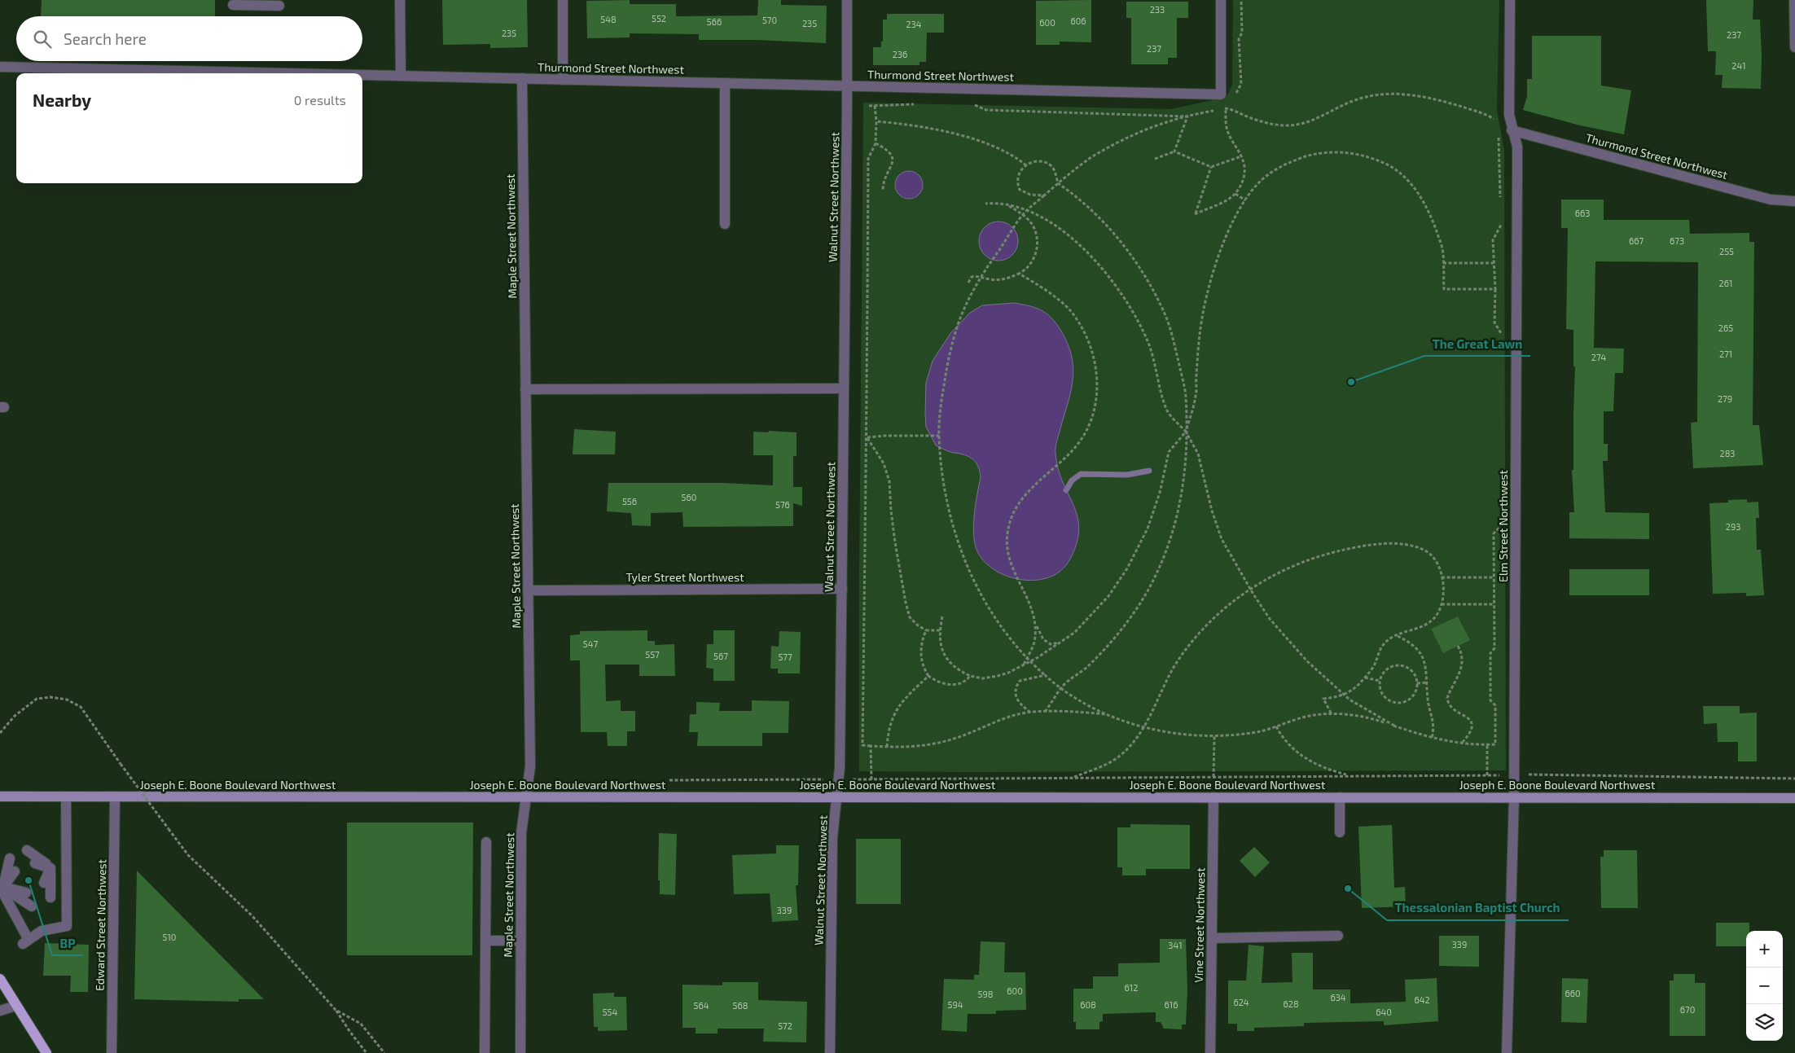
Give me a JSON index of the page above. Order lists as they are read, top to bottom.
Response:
{
  "streets": {
    "main road": ["Joseph E. Boone Boulevard Northwest"],
    "street": [
      "Thurmond Street Northwest",
      "Walnut Street Northwest",
      "Maple Street Northwest",
      "Elm Street Northwest",
      "Tyler Street Northwest",
      "Edward Street Northwest",
      "Vine Street Northwest"
    ]
  },
  "crossings": [
    ["Thurmond Street Northwest", "Walnut Street Northwest"],
    ["Thurmond Street Northwest", "Maple Street Northwest"],
    ["Thurmond Street Northwest", "Elm Street Northwest"],
    ["Walnut Street Northwest", "Tyler Street Northwest"],
    ["Walnut Street Northwest", "Joseph E. Boone Boulevard Northwest"],
    ["Maple Street Northwest", "Tyler Street Northwest"],
    ["Maple Street Northwest", "Joseph E. Boone Boulevard Northwest"],
    ["Elm Street Northwest", "Joseph E. Boone Boulevard Northwest"],
    ["Joseph E. Boone Boulevard Northwest", "Edward Street Northwest"],
    ["Joseph E. Boone Boulevard Northwest", "Vine Street Northwest"]
  ],
  "places": ["The Great Lawn", "BP", "Thessalonian Baptist Church"],
  "house_numbers": [
    "233",
    "552",
    "548",
    "570",
    "606",
    "566",
    "600",
    "235",
    "234",
    "235",
    "237",
    "237",
    "236",
    "241",
    "663",
    "667",
    "673",
    "255",
    "261",
    "265",
    "271",
    "274",
    "279",
    "283",
    "560",
    "556",
    "576",
    "293",
    "547",
    "557",
    "567",
    "577",
    "339",
    "510",
    "339",
    "341",
    "612",
    "600",
    "660",
    "598",
    "634",
    "642",
    "624",
    "628",
    "594",
    "608",
    "616",
    "564",
    "568",
    "670",
    "554",
    "640",
    "572"
  ],
  "page": {
    "search": "Search here",
    "heading": ["Nearby", "0 results"],
    "map_buttons": ["+", "−"]
  }
}
